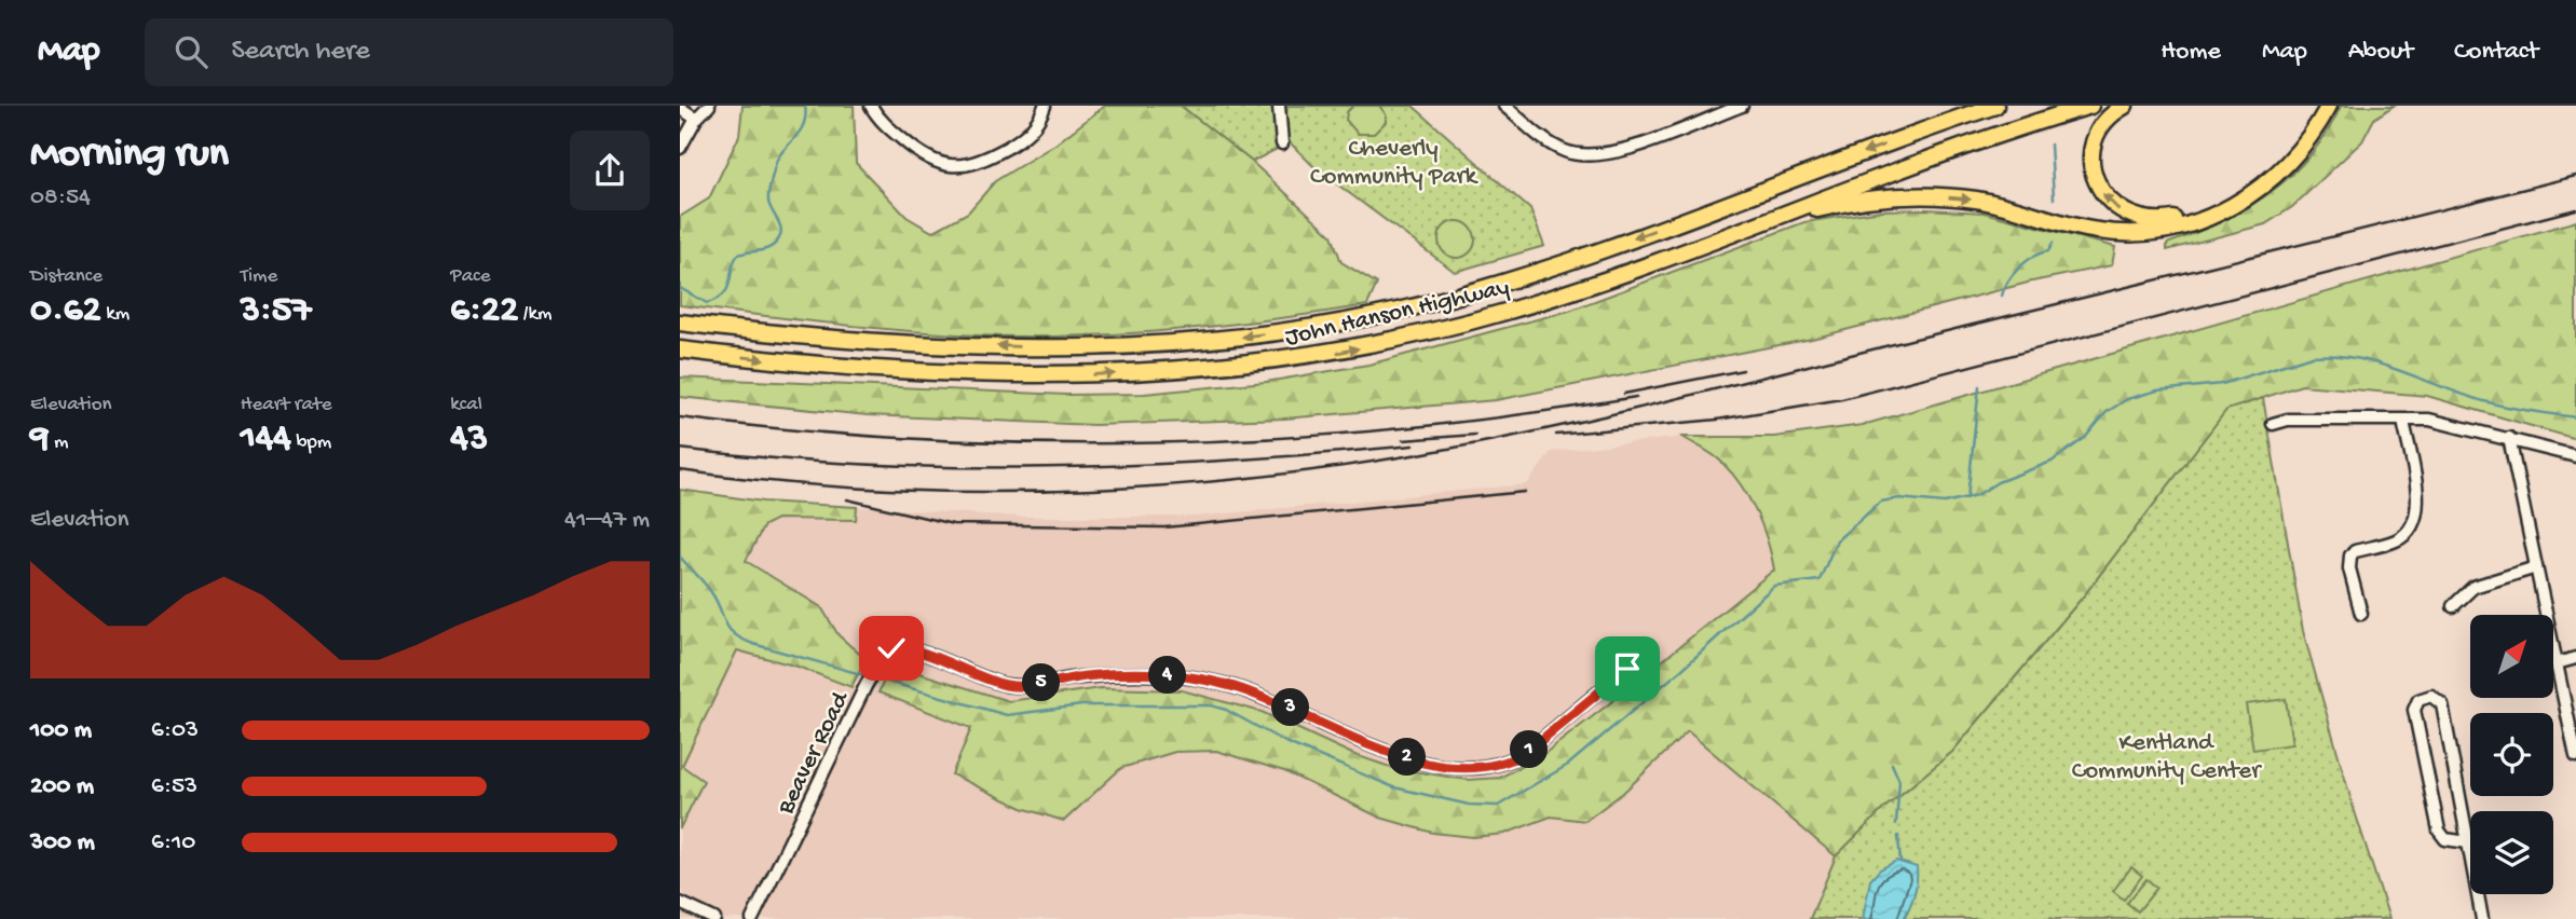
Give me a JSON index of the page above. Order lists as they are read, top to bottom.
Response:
{
  "streets": {
    "highway": ["John Hanson Highway"],
    "street": ["Beaver Road"]
  },
  "parks": ["Cheverly Community Park", "Kentland Community Center"],
  "north": "top right",
  "page": {
    "header": "Map",
    "search": "Search here",
    "nav": [
      "Home",
      "Map",
      "About",
      "Contact"
    ],
    "heading": ["Morning run", "08:54"],
    "stats": [
      ["Distance", "0.62 km"],
      ["Time", "3:57"],
      ["Pace", "6:22 /km"],
      ["Elevation", "9 m"],
      ["Heart rate", "144 bpm"],
      ["kcal", "43"]
    ],
    "chart": ["Elevation", "41–47 m"],
    "pins": [
      "4",
      "5",
      "3",
      "1",
      "2"
    ],
    "list": [
      {
        "name": "100 m",
        "note": "6:03"
      },
      {
        "name": "200 m",
        "note": "6:53"
      },
      {
        "name": "300 m",
        "note": "6:10"
      }
    ]
  }
}
